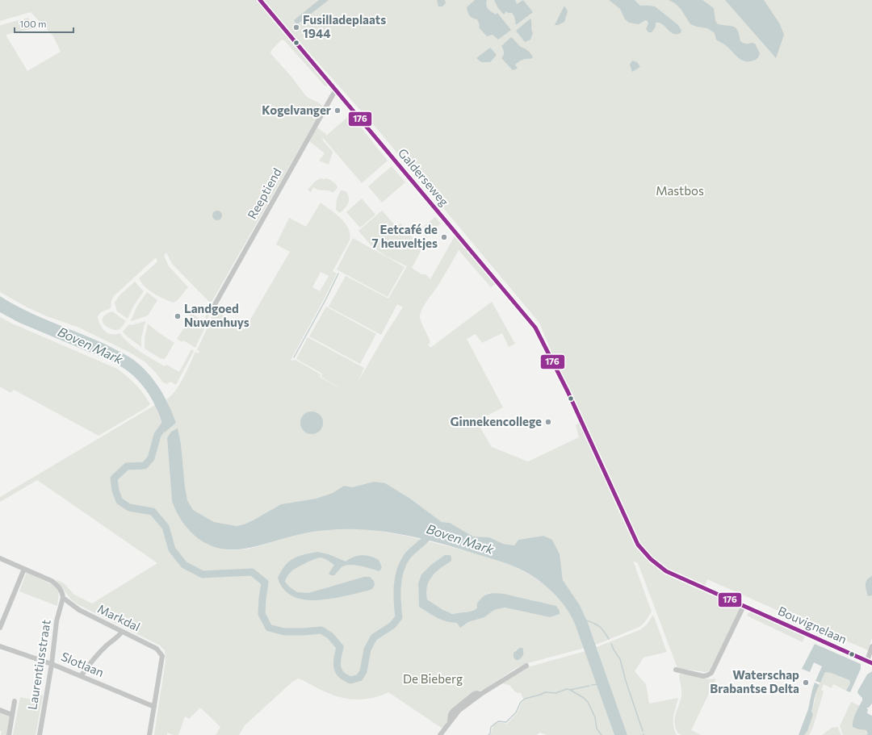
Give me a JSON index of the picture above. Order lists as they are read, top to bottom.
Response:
{
  "streets": {
    "street": [
      "Galderseweg",
      "Reeptiend",
      "Markdal",
      "Bouvignelaan",
      "Laurentiusstraat",
      "Slotlaan"
    ]
  },
  "crossings": [
    ["Galderseweg", "Reeptiend"],
    ["Galderseweg", "Bouvignelaan"],
    ["Markdal", "Laurentiusstraat"],
    ["Markdal", "Slotlaan"],
    ["Laurentiusstraat", "Slotlaan"]
  ],
  "water": ["Boven Mark"],
  "parks": ["Mastbos", "De Bieberg"],
  "places": [
    "Fusilladeplaats 1944",
    "Kogelvanger",
    "Eetcafé de 7 heuveltjes",
    "Landgoed Nuwenhuys",
    "Ginnekencollege",
    "Waterschap Brabantse Delta"
  ],
  "lines": ["transit line 176"],
  "scale_bar": "100 m"
}
